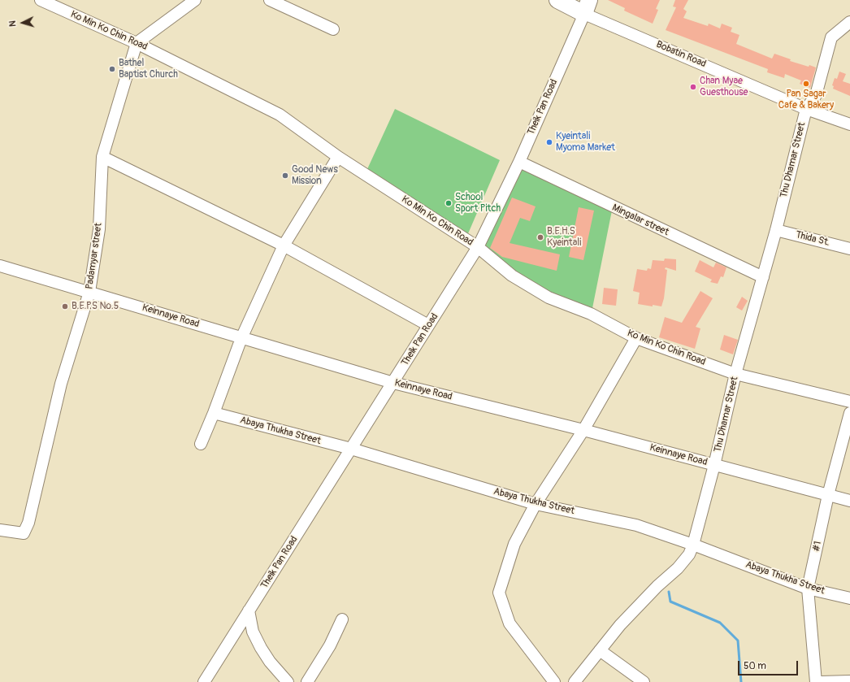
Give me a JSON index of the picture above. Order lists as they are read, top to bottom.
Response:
{
  "streets": {
    "street": [
      "Ko Min Ko Chin Road",
      "Bobatin Road",
      "Theik Pan Road",
      "Thu Dhamar Street",
      "Mingalar street",
      "Thida St.",
      "Padamyar street",
      "Keinnaye Road",
      "Abaya Thukha Street",
      "#1"
    ]
  },
  "crossings": [
    ["Ko Min Ko Chin Road", "Theik Pan Road"],
    ["Ko Min Ko Chin Road", "Thu Dhamar Street"],
    ["Ko Min Ko Chin Road", "Padamyar street"],
    ["Bobatin Road", "Theik Pan Road"],
    ["Bobatin Road", "Thu Dhamar Street"],
    ["Theik Pan Road", "Mingalar street"],
    ["Theik Pan Road", "Keinnaye Road"],
    ["Theik Pan Road", "Abaya Thukha Street"],
    ["Thu Dhamar Street", "Mingalar street"],
    ["Thu Dhamar Street", "Thida St."],
    ["Thu Dhamar Street", "Keinnaye Road"],
    ["Thu Dhamar Street", "Abaya Thukha Street"],
    ["Padamyar street", "Keinnaye Road"],
    ["Keinnaye Road", "#1"],
    ["Abaya Thukha Street", "#1"]
  ],
  "places": [
    "Bathel Baptist Church",
    "Pan Sagar Cafe & Bakery",
    "Chan Myae Guesthouse",
    "Kyeintali Myoma Market",
    "Good News Mission",
    "School Sport Pitch",
    "B.E.H.S Kyeintali",
    "B.E.P.S No.5"
  ],
  "scale_bar": "50 m",
  "north": "left"
}
